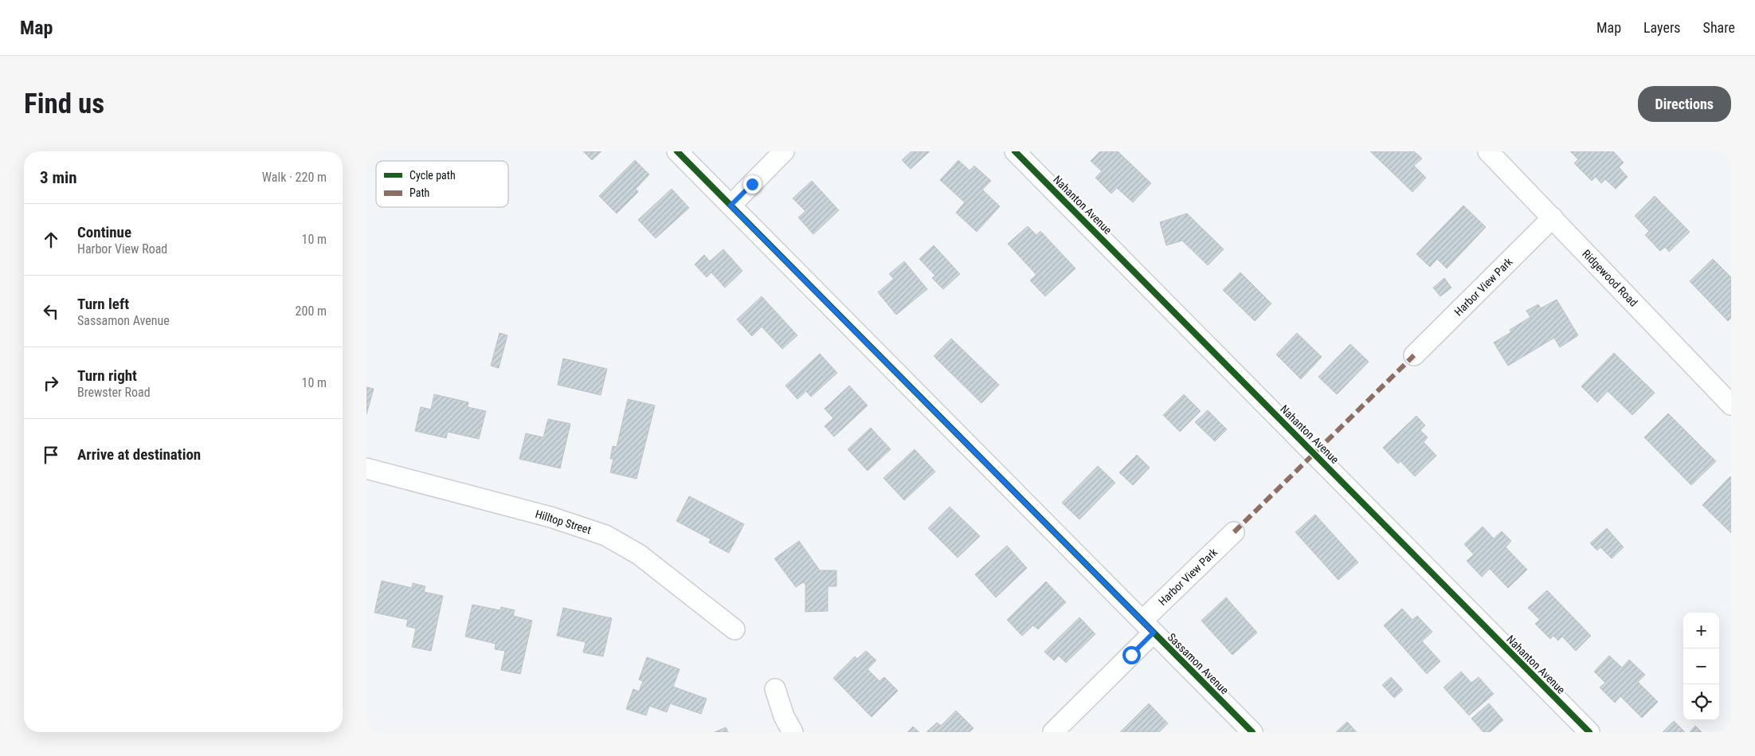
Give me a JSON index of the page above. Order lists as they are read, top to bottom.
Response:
{
  "streets": {
    "street": [
      "Nahanton Avenue",
      "Ridgewood Road",
      "Harbor View Park",
      "Hilltop Street",
      "Sassamon Avenue"
    ]
  },
  "crossings": [
    ["Ridgewood Road", "Harbor View Park"],
    ["Harbor View Park", "Sassamon Avenue"]
  ],
  "legend": ["Cycle path", "Path"],
  "page": {
    "header": "Map",
    "nav": ["Map", "Layers", "Share"],
    "buttons": "Directions",
    "title": "Find us",
    "heading": ["3 min", "Walk · 220 m"],
    "list": [
      ["Continue", "Harbor View Road", "10 m"],
      ["Turn left", "Sassamon Avenue", "200 m"],
      ["Turn right", "Brewster Road", "10 m"],
      "Arrive at destination"
    ],
    "map_buttons": ["+", "−"]
  }
}
